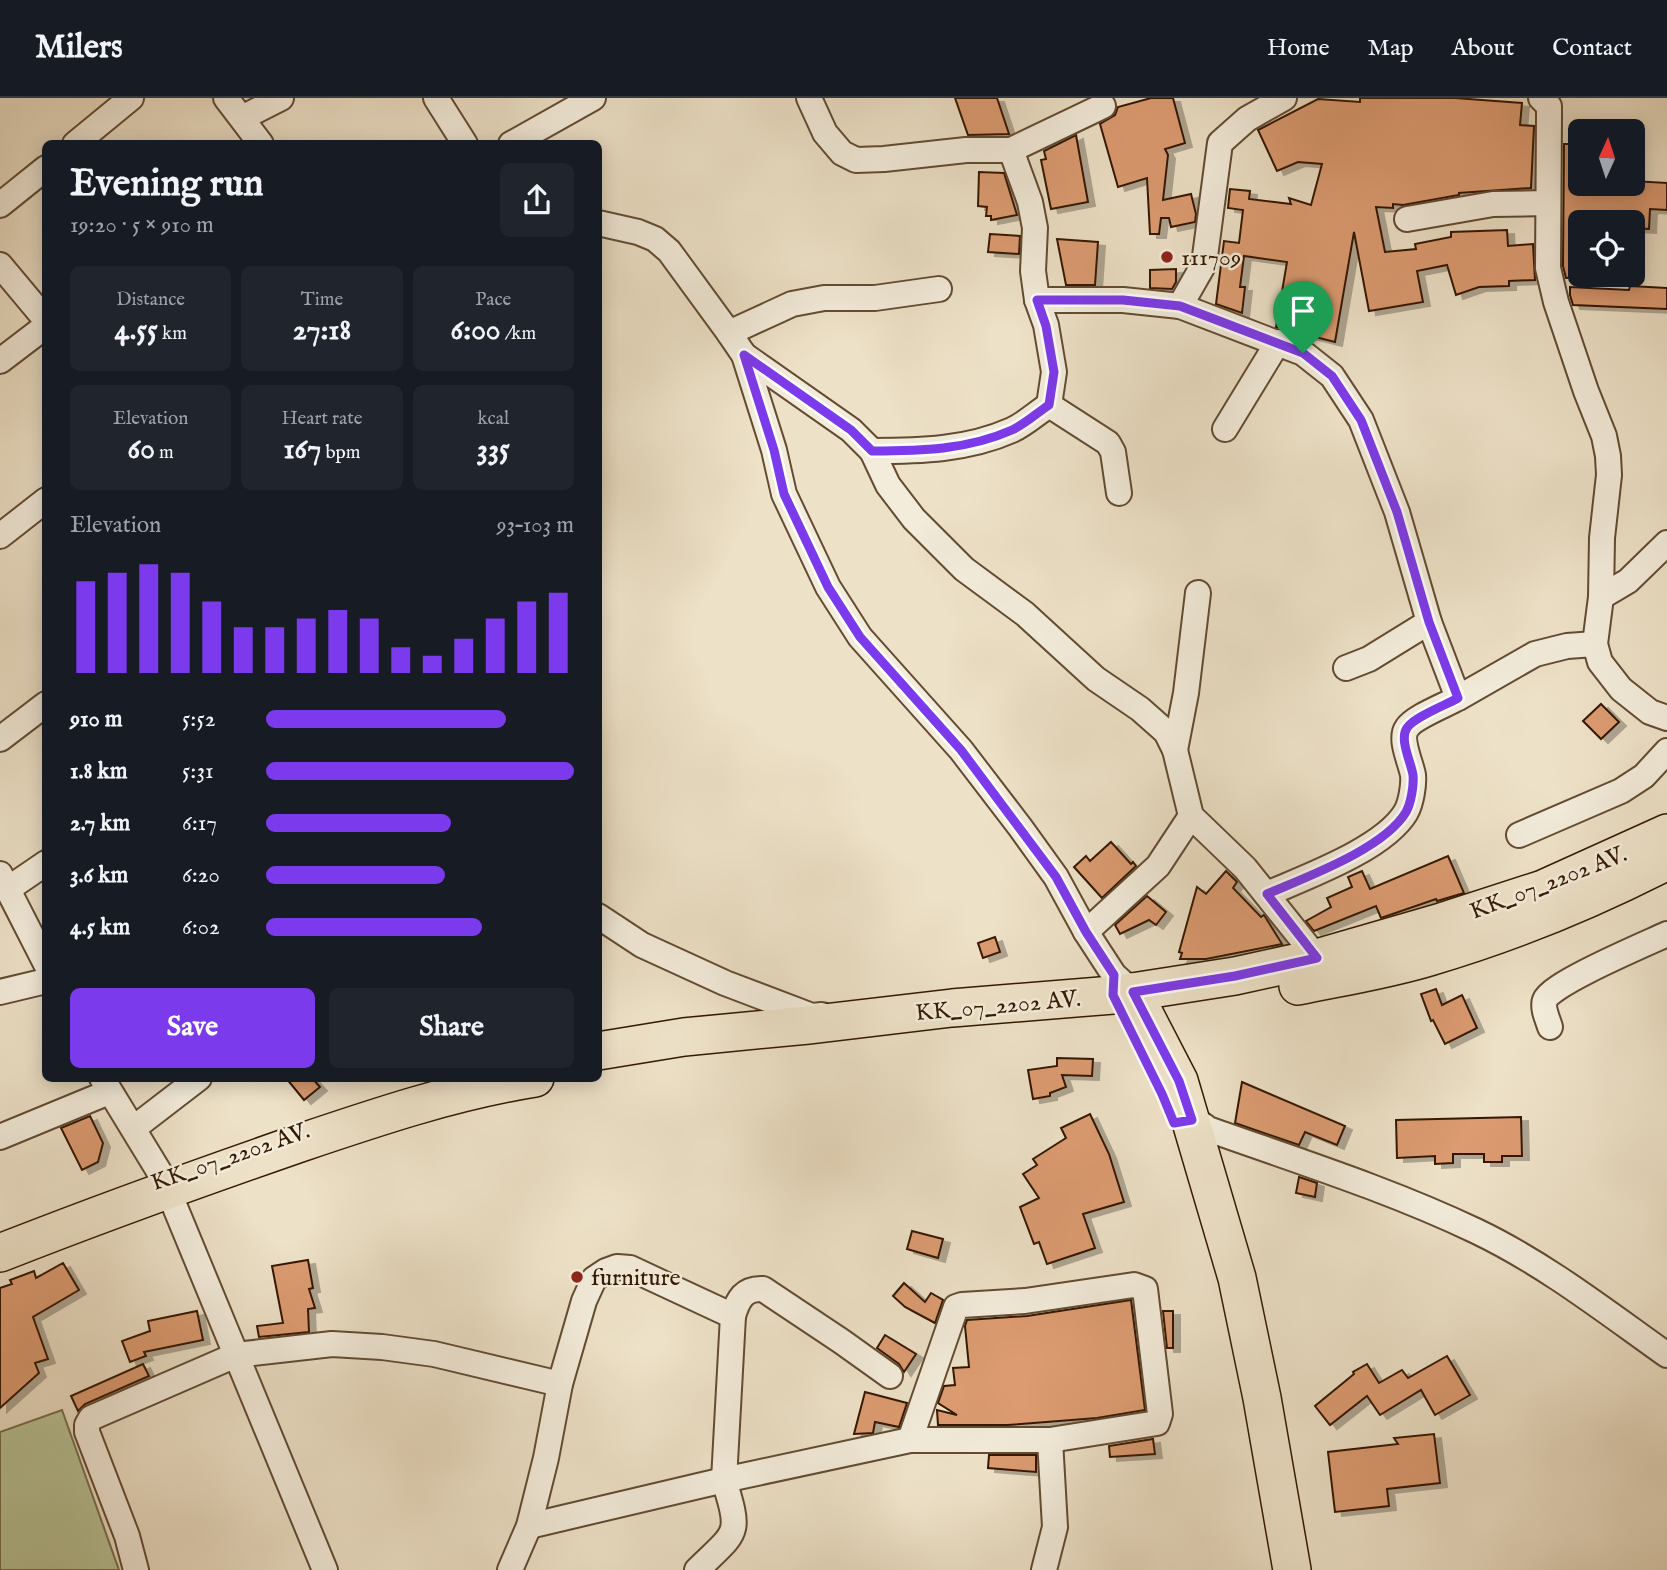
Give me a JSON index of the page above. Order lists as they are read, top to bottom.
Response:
{
  "streets": {
    "main road": ["KK_07_2202 AV."]
  },
  "places": ["111709", "furniture"],
  "north": "top",
  "page": {
    "header": "Milers",
    "nav": [
      "Home",
      "Map",
      "About",
      "Contact"
    ],
    "heading": ["Evening run", "19:20 · 5 × 910 m"],
    "stats": [
      ["Distance", "4.55 km"],
      ["Time", "27:18"],
      ["Pace", "6:00 /km"],
      ["Elevation", "60 m"],
      ["Heart rate", "167 bpm"],
      ["kcal", "335"]
    ],
    "chart": ["Elevation", "93–103 m"],
    "list": [
      {
        "name": "910 m",
        "note": "5:52"
      },
      {
        "name": "1.8 km",
        "note": "5:31"
      },
      {
        "name": "2.7 km",
        "note": "6:17"
      },
      {
        "name": "3.6 km",
        "note": "6:20"
      },
      {
        "name": "4.5 km",
        "note": "6:02"
      }
    ],
    "buttons": ["Save", "Share"]
  }
}
